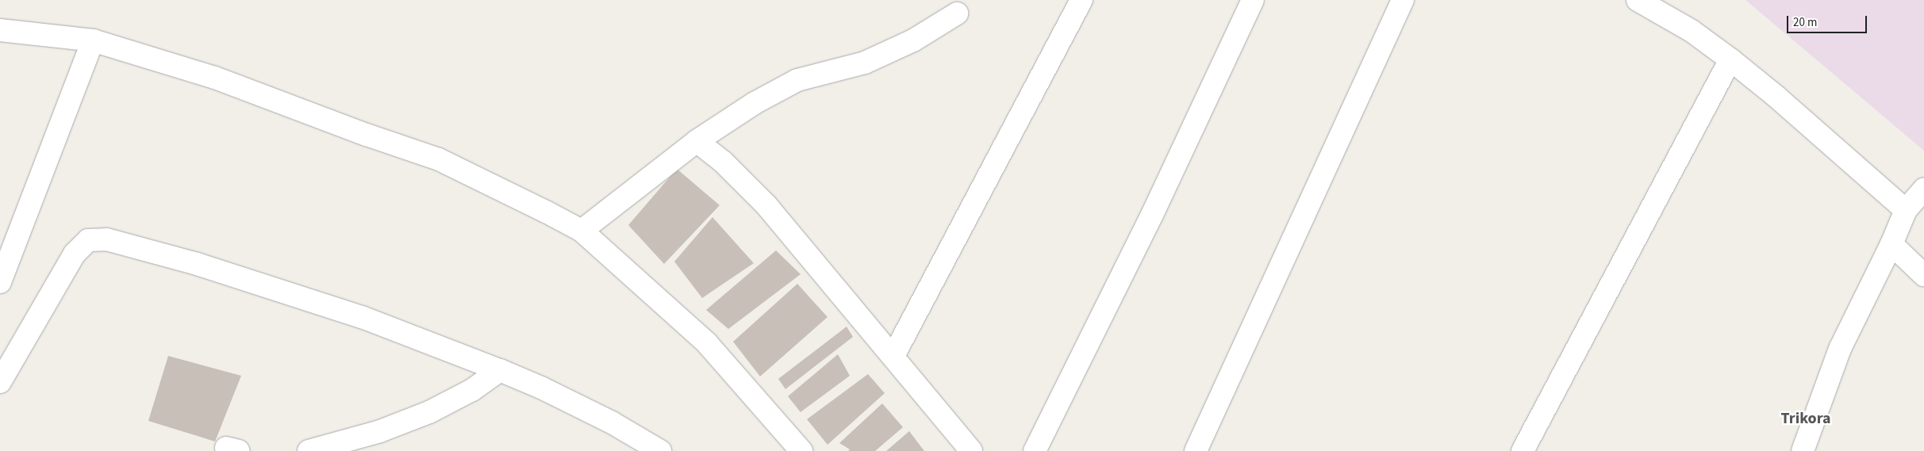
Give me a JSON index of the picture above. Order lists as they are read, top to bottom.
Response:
{
  "districts": ["Trikora"],
  "scale_bar": "20 m"
}
